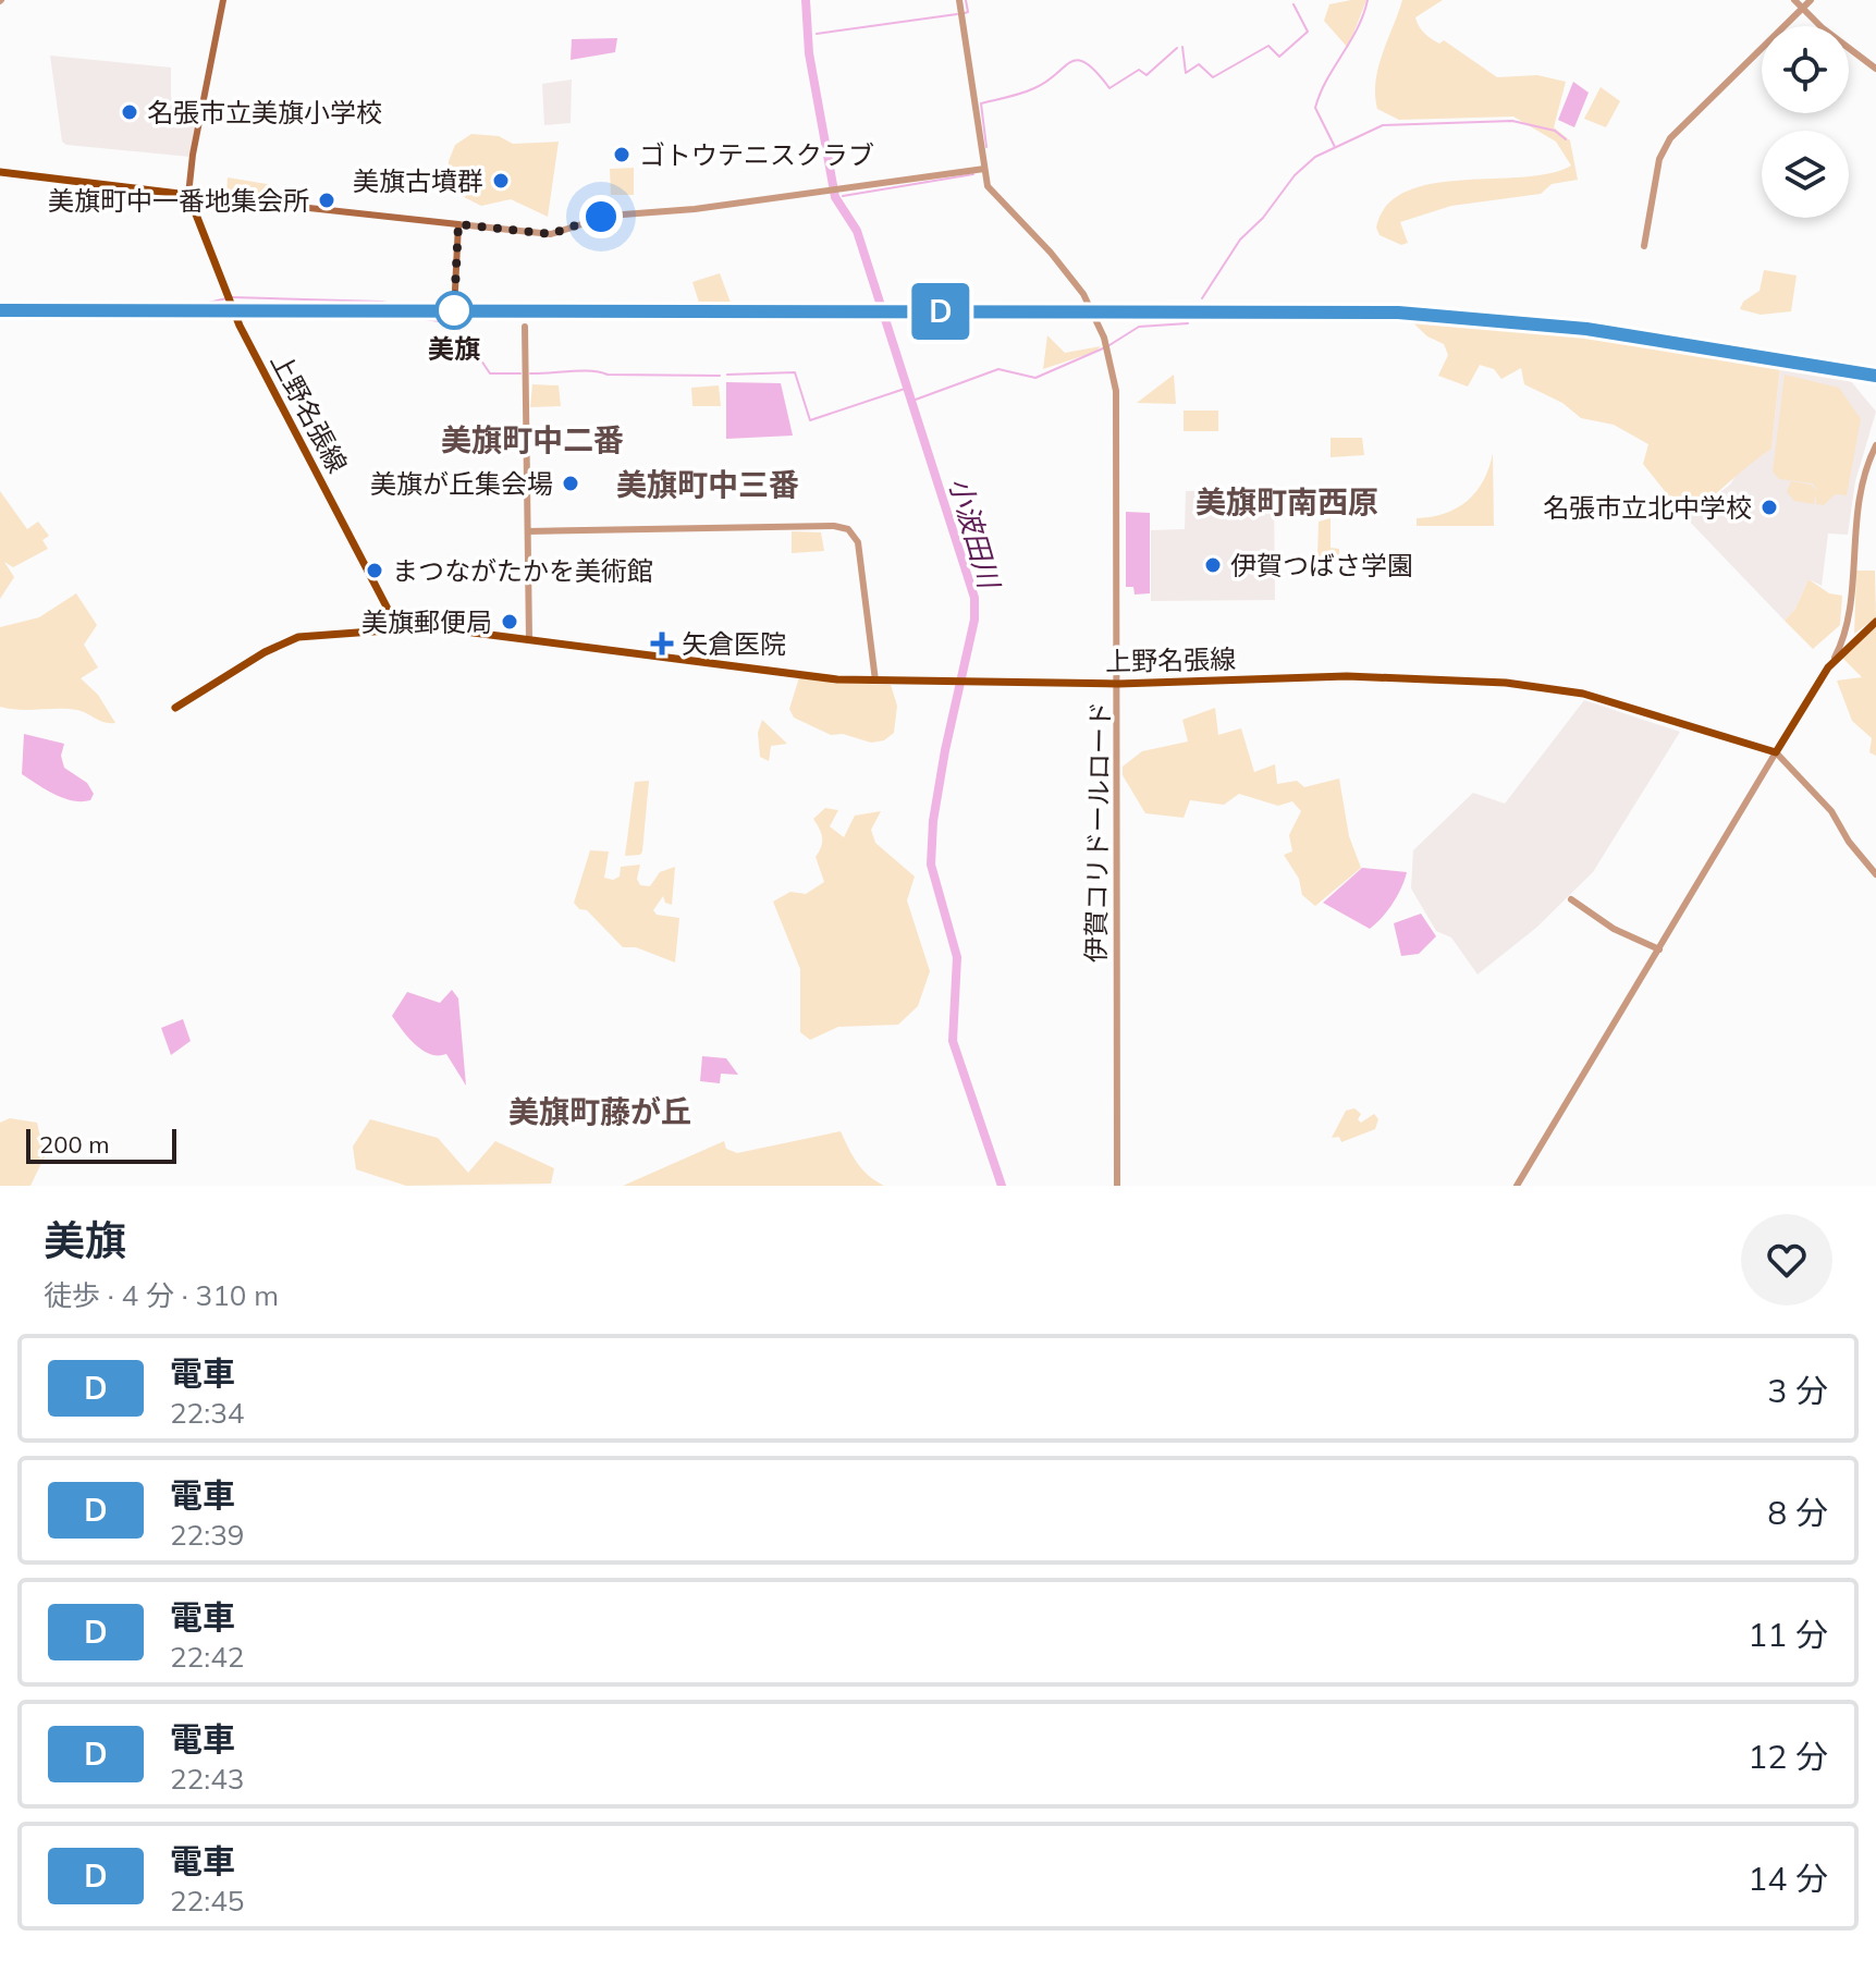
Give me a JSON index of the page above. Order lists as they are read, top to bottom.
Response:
{
  "streets": {
    "main road": ["上野名張線"],
    "street": ["伊賀コリドールロード"]
  },
  "crossings": [
    ["上野名張線", "伊賀コリドールロード"]
  ],
  "districts": [
    "美旗町中二番",
    "美旗町中三番",
    "美旗町南西原",
    "美旗町藤が丘"
  ],
  "water": ["小波田川"],
  "places": {
    "other": [
      "名張市立美旗小学校",
      "ゴトウテニスクラブ",
      "美旗古墳群",
      "美旗町中一番地集会所",
      "美旗",
      "美旗が丘集会場",
      "名張市立北中学校",
      "伊賀つばさ学園",
      "まつながたかを美術館",
      "美旗郵便局"
    ],
    "health": ["矢倉医院"]
  },
  "scale_bar": "200 m",
  "page": {
    "on_map": "D",
    "scale": "200 m",
    "heading": ["美旗", "徒歩 · 4 分 · 310 m"],
    "list": [
      {
        "mark": "D",
        "name": "電車",
        "note": "22:34",
        "value": "3 分"
      },
      {
        "mark": "D",
        "name": "電車",
        "note": "22:39",
        "value": "8 分"
      },
      {
        "mark": "D",
        "name": "電車",
        "note": "22:42",
        "value": "11 分"
      },
      {
        "mark": "D",
        "name": "電車",
        "note": "22:43",
        "value": "12 分"
      },
      {
        "mark": "D",
        "name": "電車",
        "note": "22:45",
        "value": "14 分"
      }
    ]
  }
}
